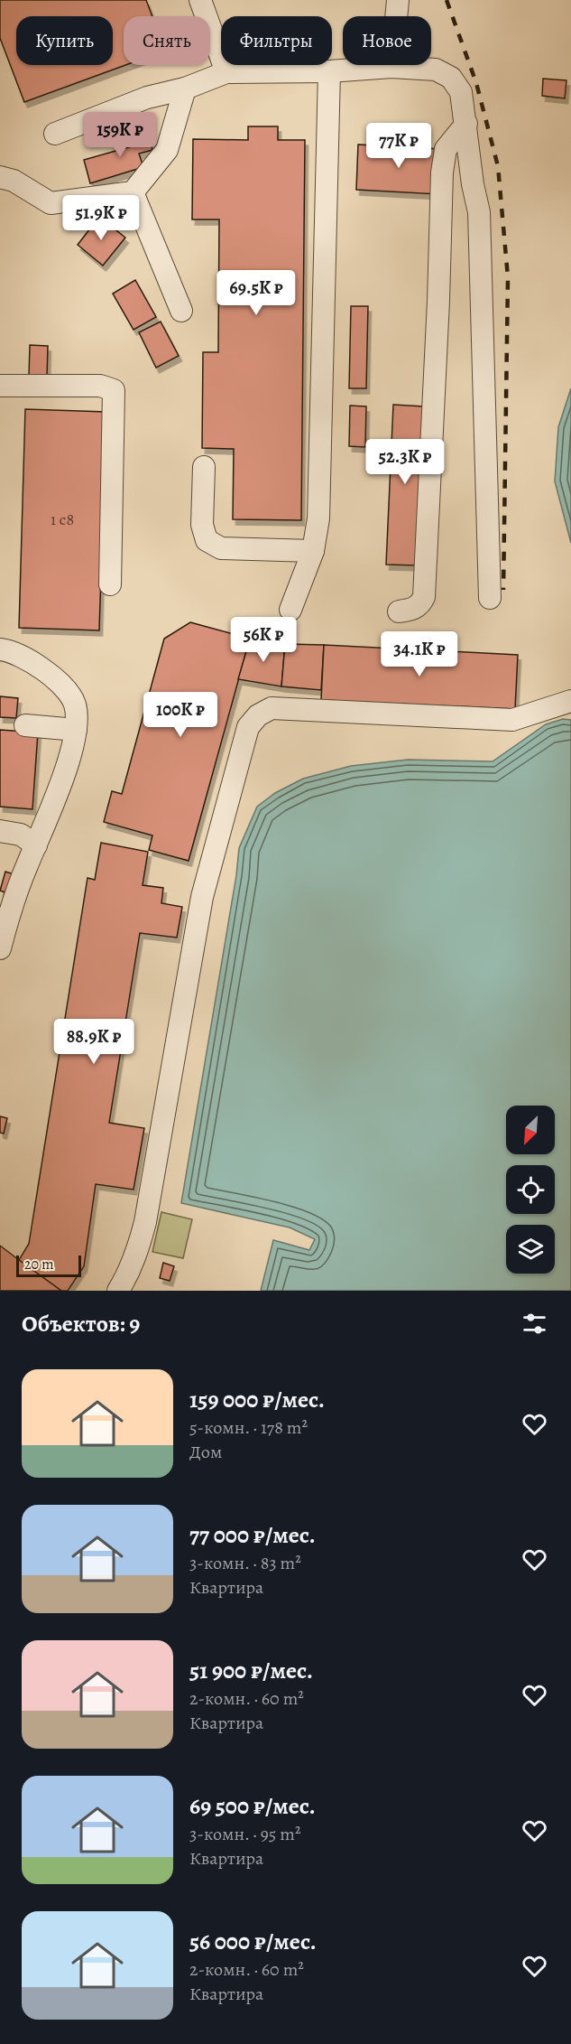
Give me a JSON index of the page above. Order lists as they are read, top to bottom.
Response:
{
  "house_numbers": ["1 с8"],
  "scale_bar": "20 m",
  "north": "bottom left",
  "page": {
    "chip": [
      "Купить",
      "Снять",
      "Фильтры",
      "Новое"
    ],
    "price": [
      "159K ₽",
      "77K ₽",
      "51.9K ₽",
      "69.5K ₽",
      "52.3K ₽",
      "56K ₽",
      "34.1K ₽",
      "100K ₽",
      "88.9K ₽"
    ],
    "scale": "20 m",
    "heading": "Объектов: 9",
    "list": [
      {
        "name": "159 000 ₽/мес.",
        "note": "5-комн. · 178 m² · Дом"
      },
      {
        "name": "77 000 ₽/мес.",
        "note": "3-комн. · 83 m² · Квартира"
      },
      {
        "name": "51 900 ₽/мес.",
        "note": "2-комн. · 60 m² · Квартира"
      },
      {
        "name": "69 500 ₽/мес.",
        "note": "3-комн. · 95 m² · Квартира"
      },
      {
        "name": "56 000 ₽/мес.",
        "note": "2-комн. · 60 m² · Квартира"
      }
    ]
  }
}
